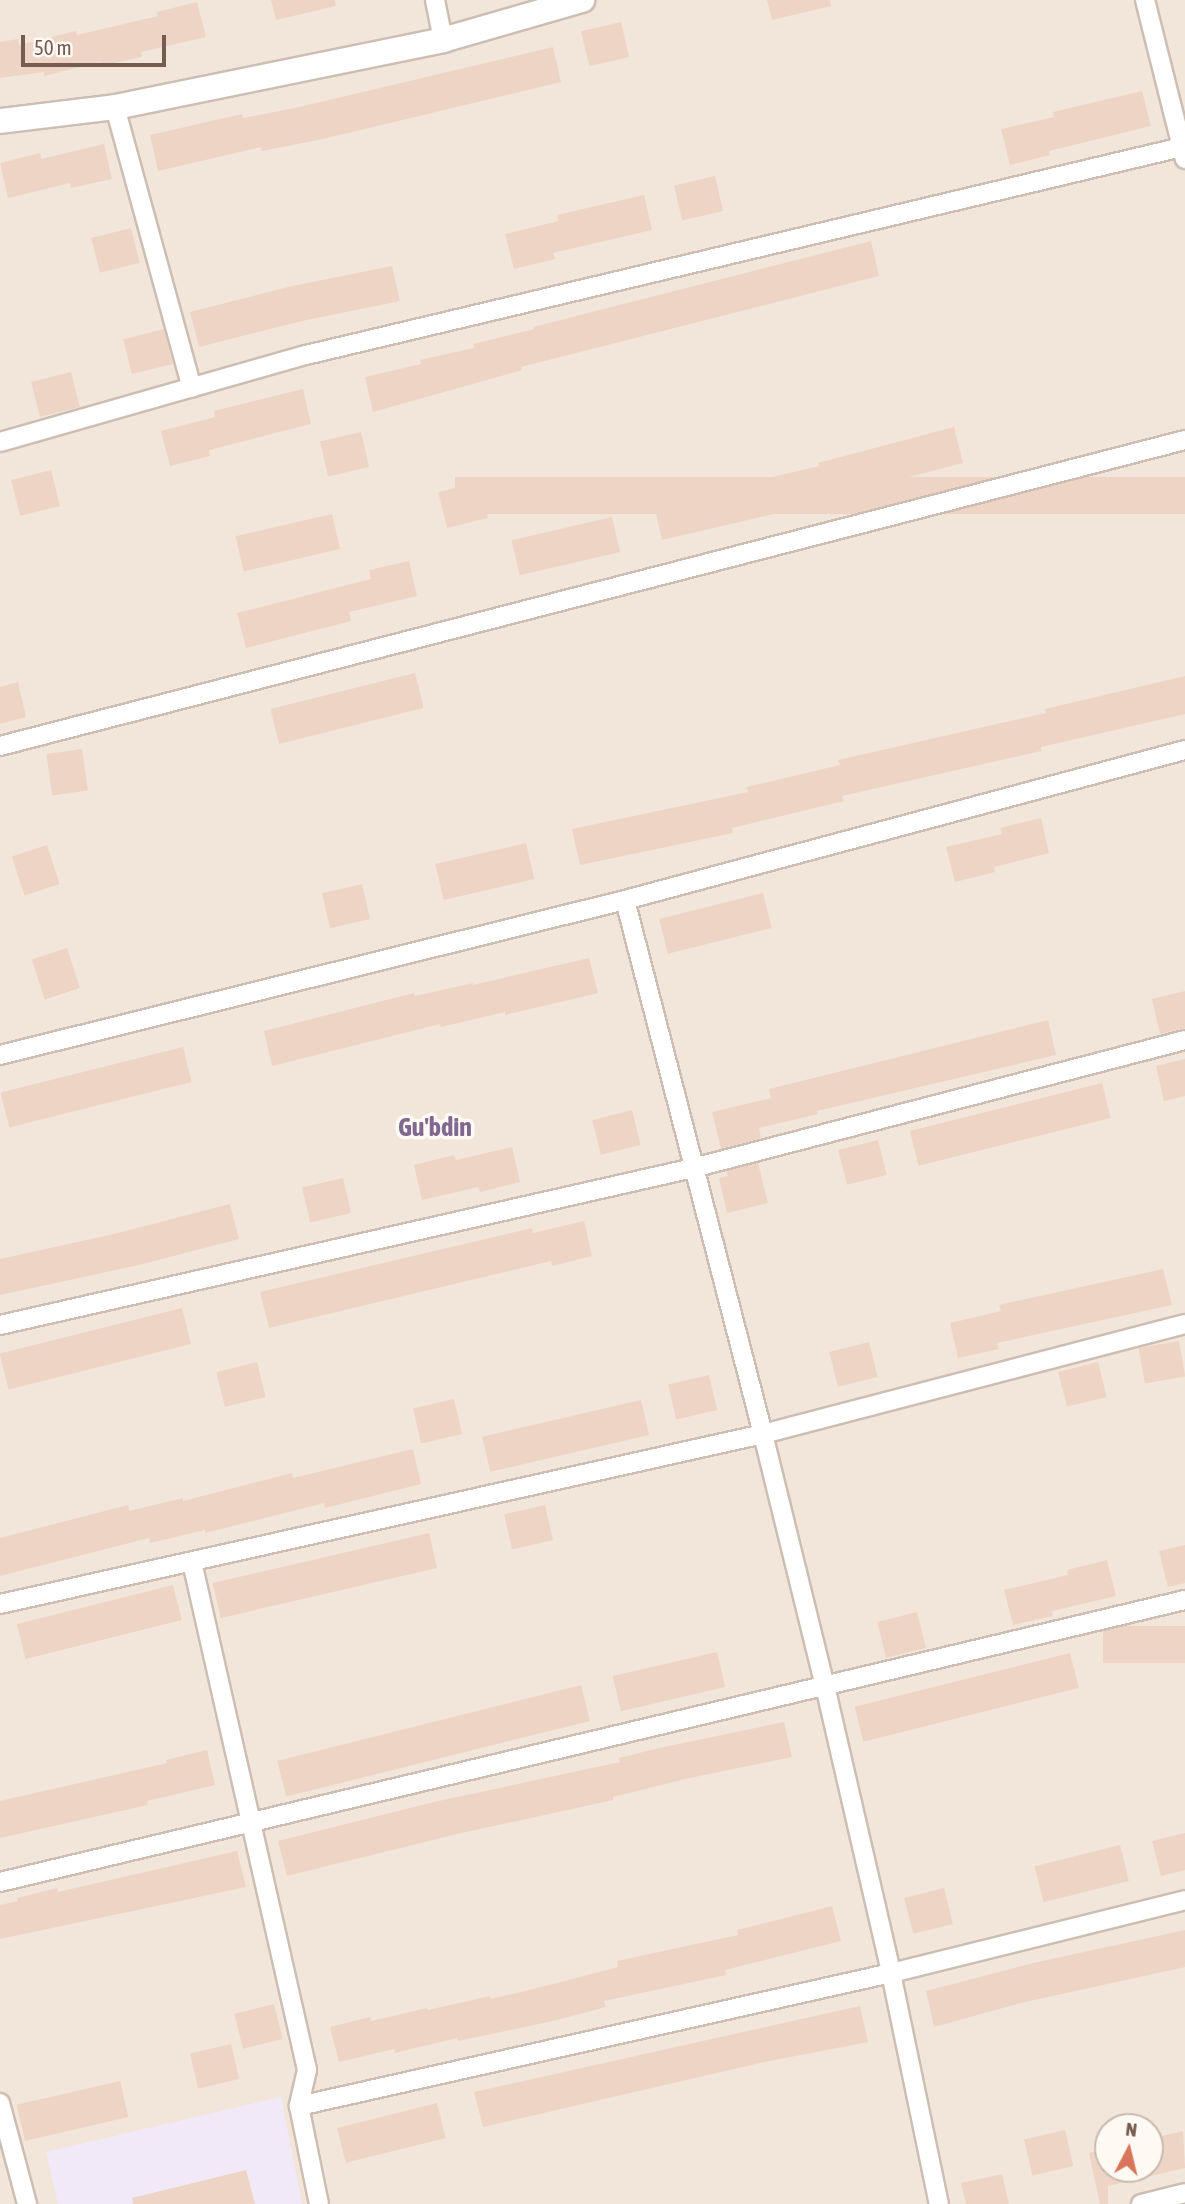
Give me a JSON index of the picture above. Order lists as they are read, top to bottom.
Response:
{
  "districts": ["Gu'bdin"],
  "scale_bar": "50 m",
  "north": "top"
}
